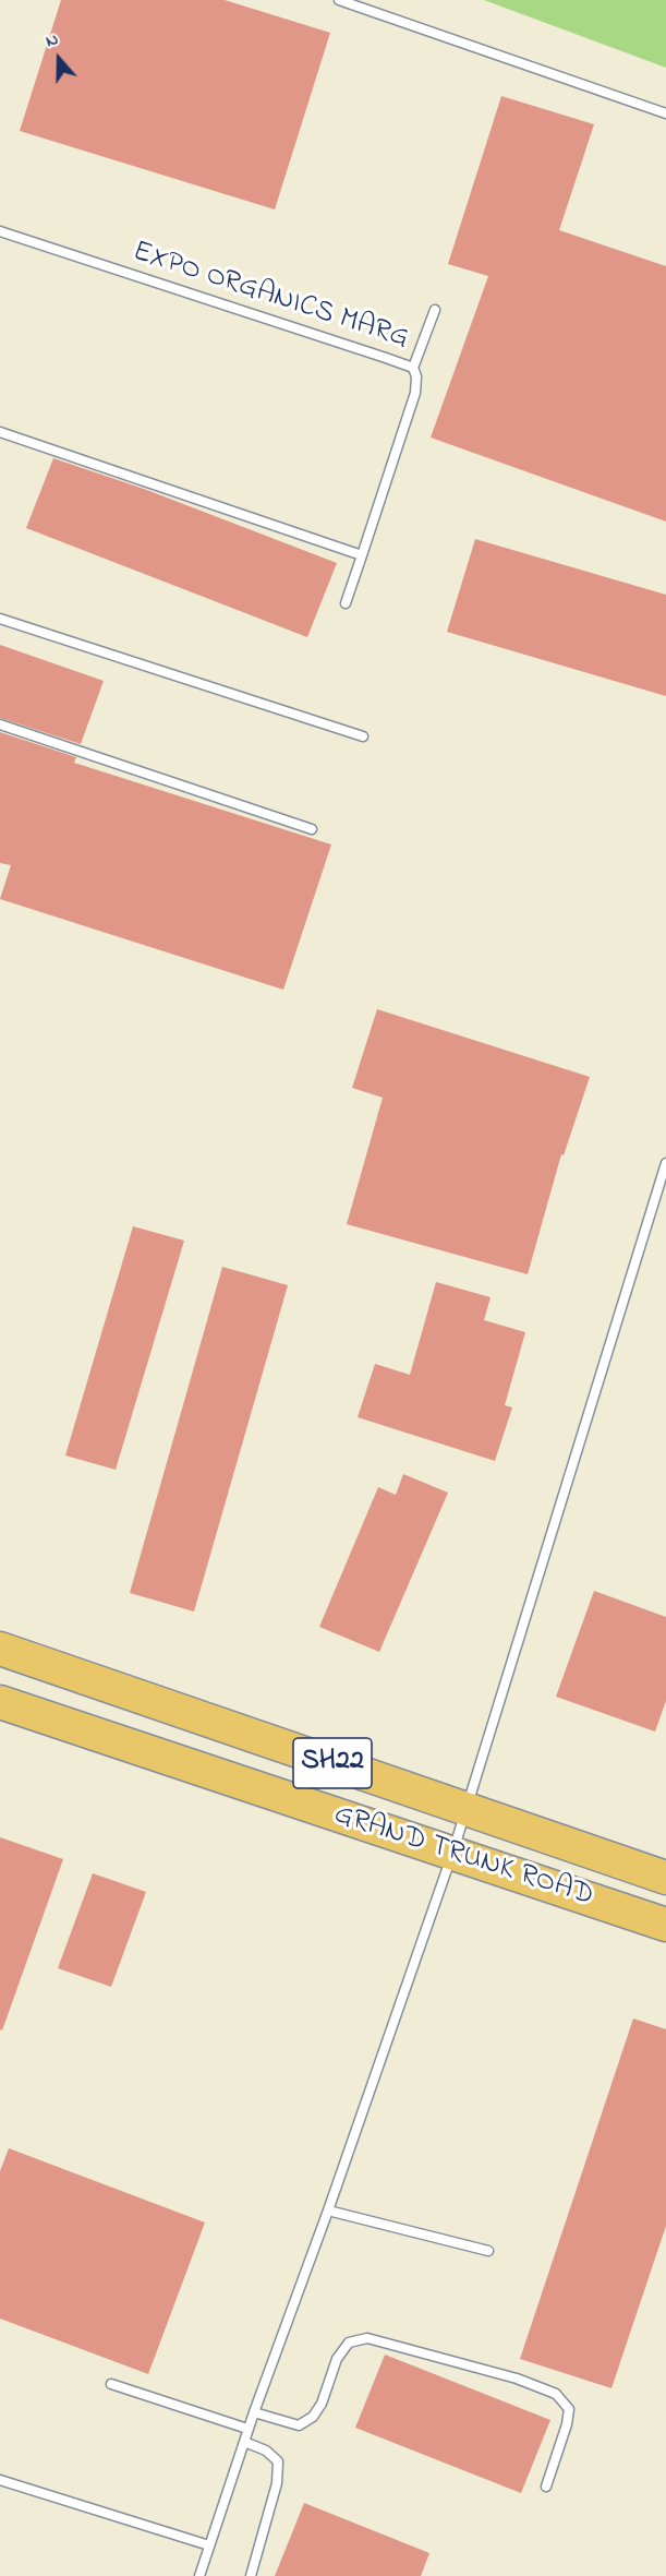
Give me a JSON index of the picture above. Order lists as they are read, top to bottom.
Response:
{
  "streets": {
    "highway": ["SH22", "GRAND TRUNK ROAD"],
    "lane": ["EXPO ORGANICS MARG"]
  },
  "north": "top"
}
